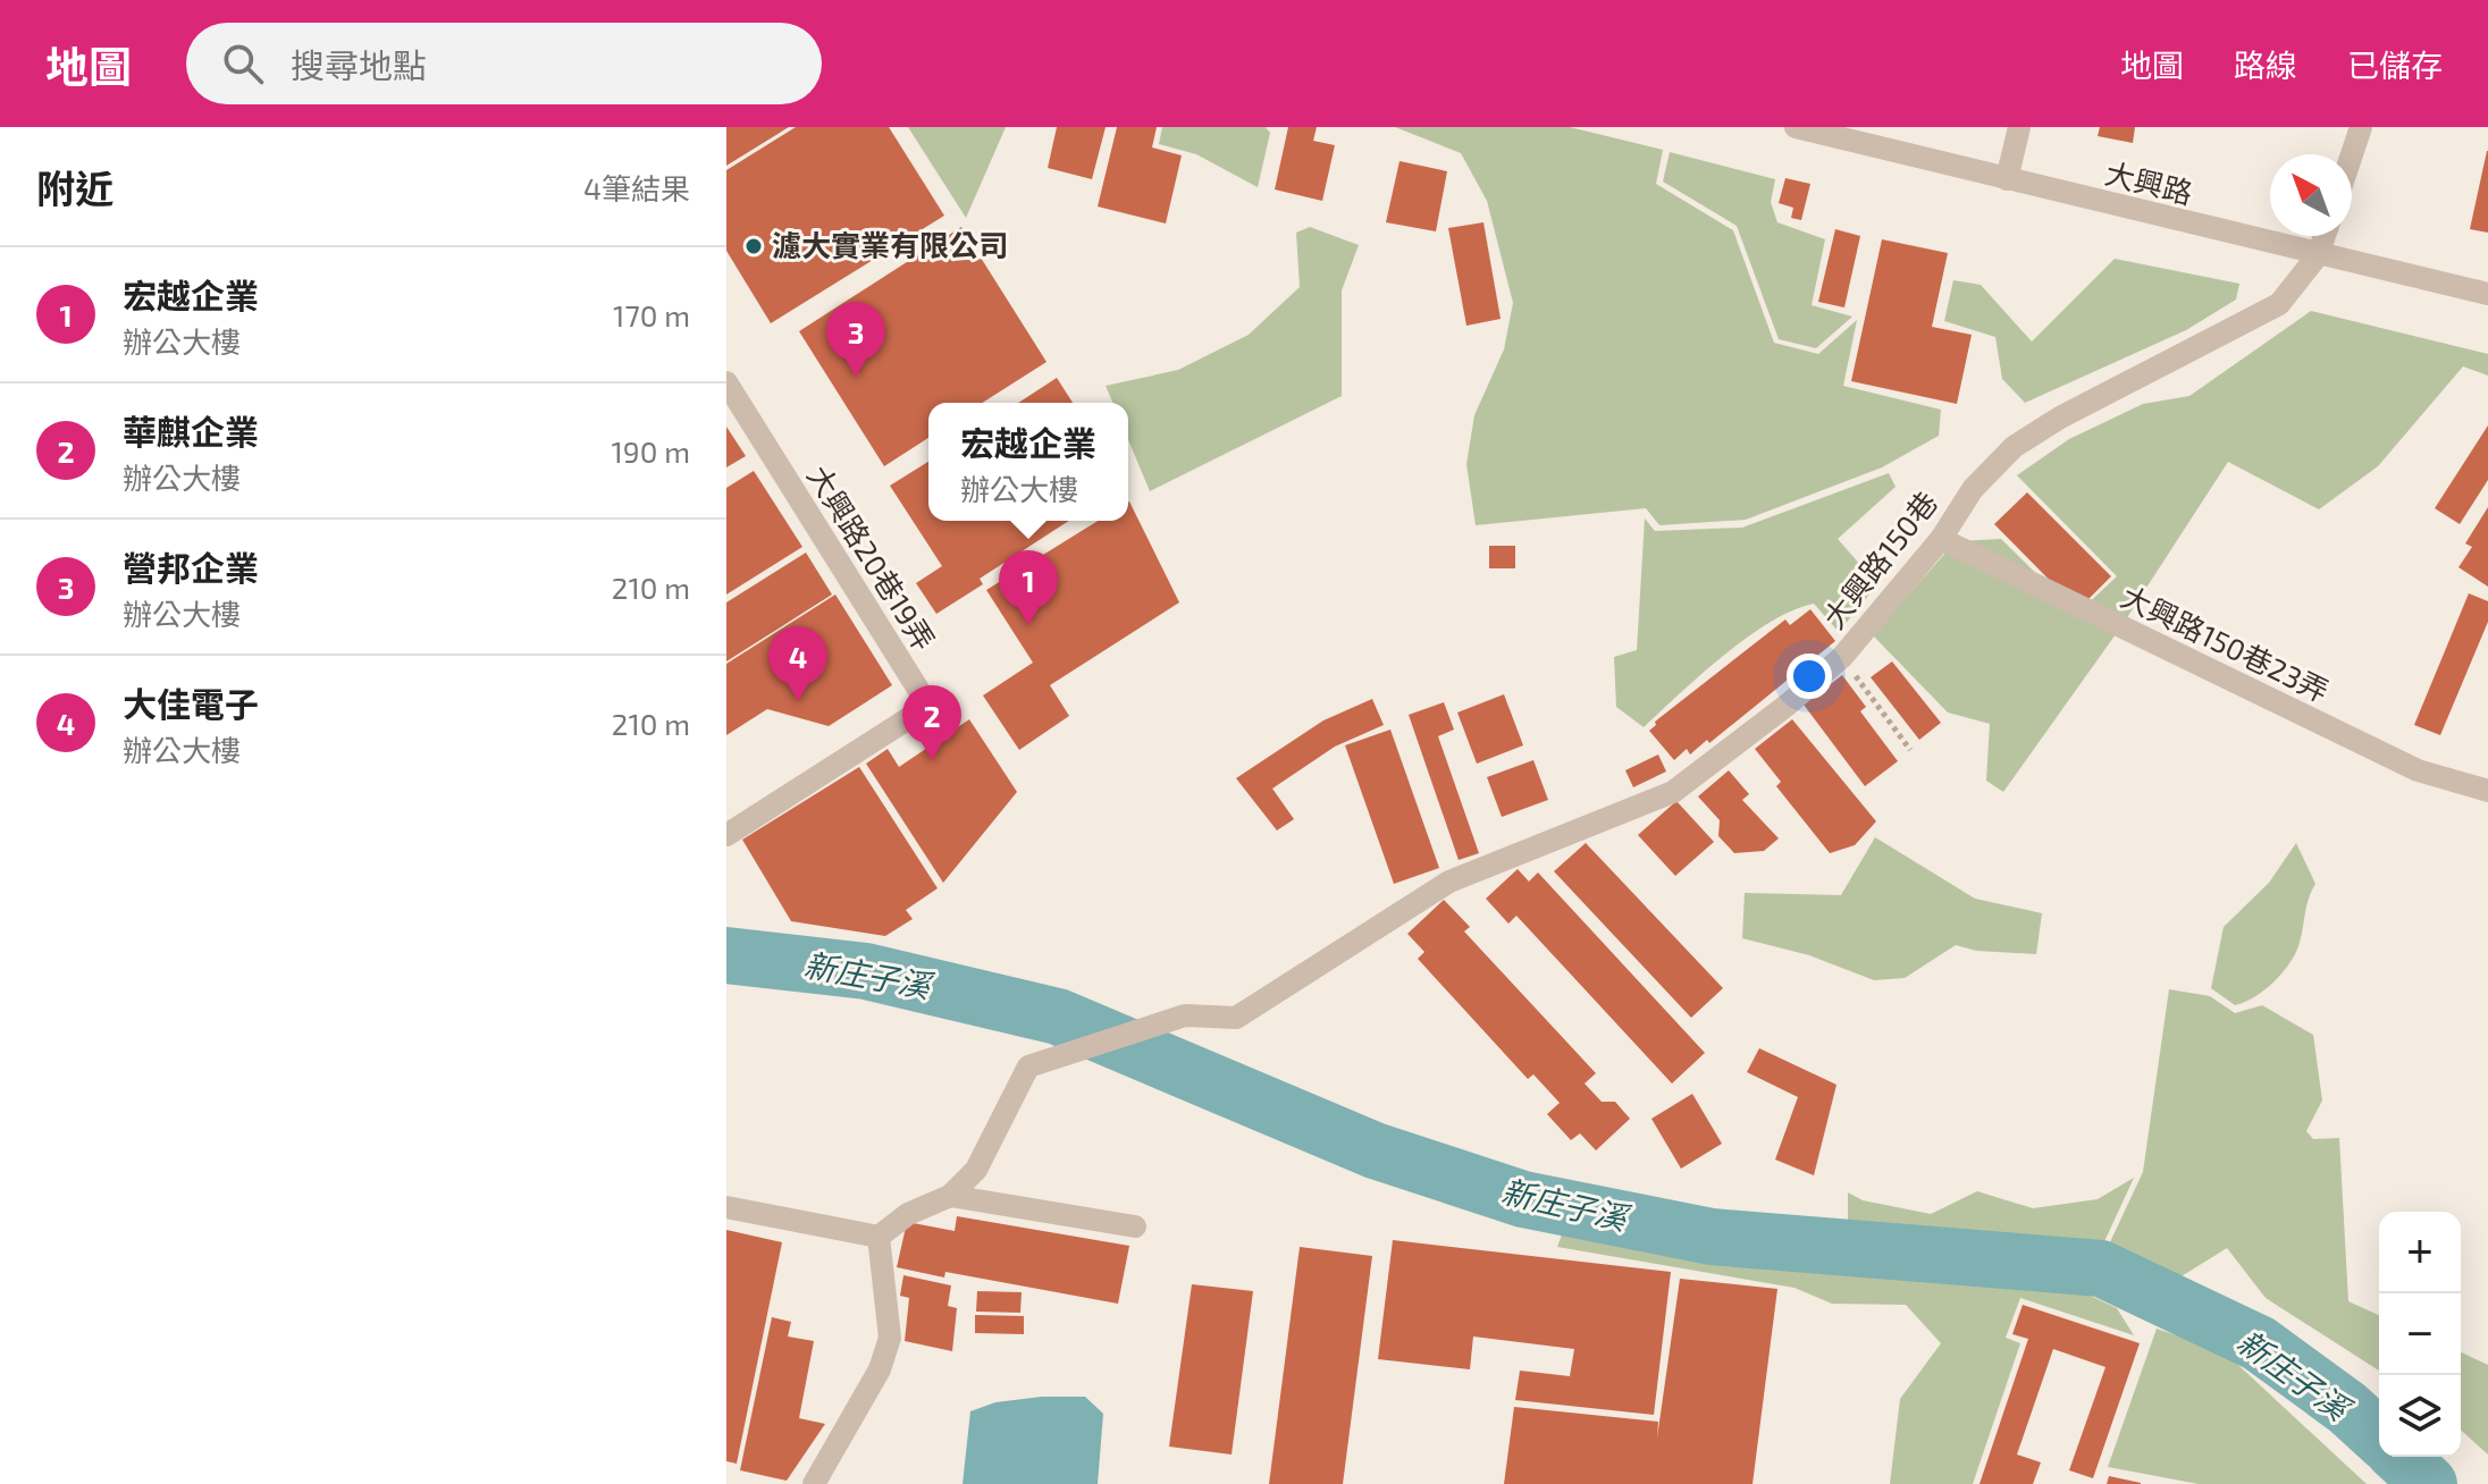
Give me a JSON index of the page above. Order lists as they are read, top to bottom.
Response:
{
  "streets": {
    "street": [
      "大興路",
      "大興路20巷19弄",
      "大興路150巷",
      "大興路150巷23弄"
    ]
  },
  "crossings": [
    ["大興路", "大興路150巷"],
    ["大興路150巷", "大興路150巷23弄"]
  ],
  "water": ["新庄子溪"],
  "places": ["濾大實業有限公司"],
  "north": "top left",
  "page": {
    "header": "地圖",
    "search": "搜尋地點",
    "nav": ["地圖", "路線", "已儲存"],
    "heading": ["附近", "4筆結果"],
    "list": [
      {
        "mark": "1",
        "name": "宏越企業",
        "note": "辦公大樓",
        "value": "170 m"
      },
      {
        "mark": "2",
        "name": "華麒企業",
        "note": "辦公大樓",
        "value": "190 m"
      },
      {
        "mark": "3",
        "name": "營邦企業",
        "note": "辦公大樓",
        "value": "210 m"
      },
      {
        "mark": "4",
        "name": "大佳電子",
        "note": "辦公大樓",
        "value": "210 m"
      }
    ],
    "pins": [
      "3",
      "1",
      "4",
      "2"
    ],
    "popup": ["宏越企業", "辦公大樓"],
    "map_buttons": ["+", "−"]
  }
}
